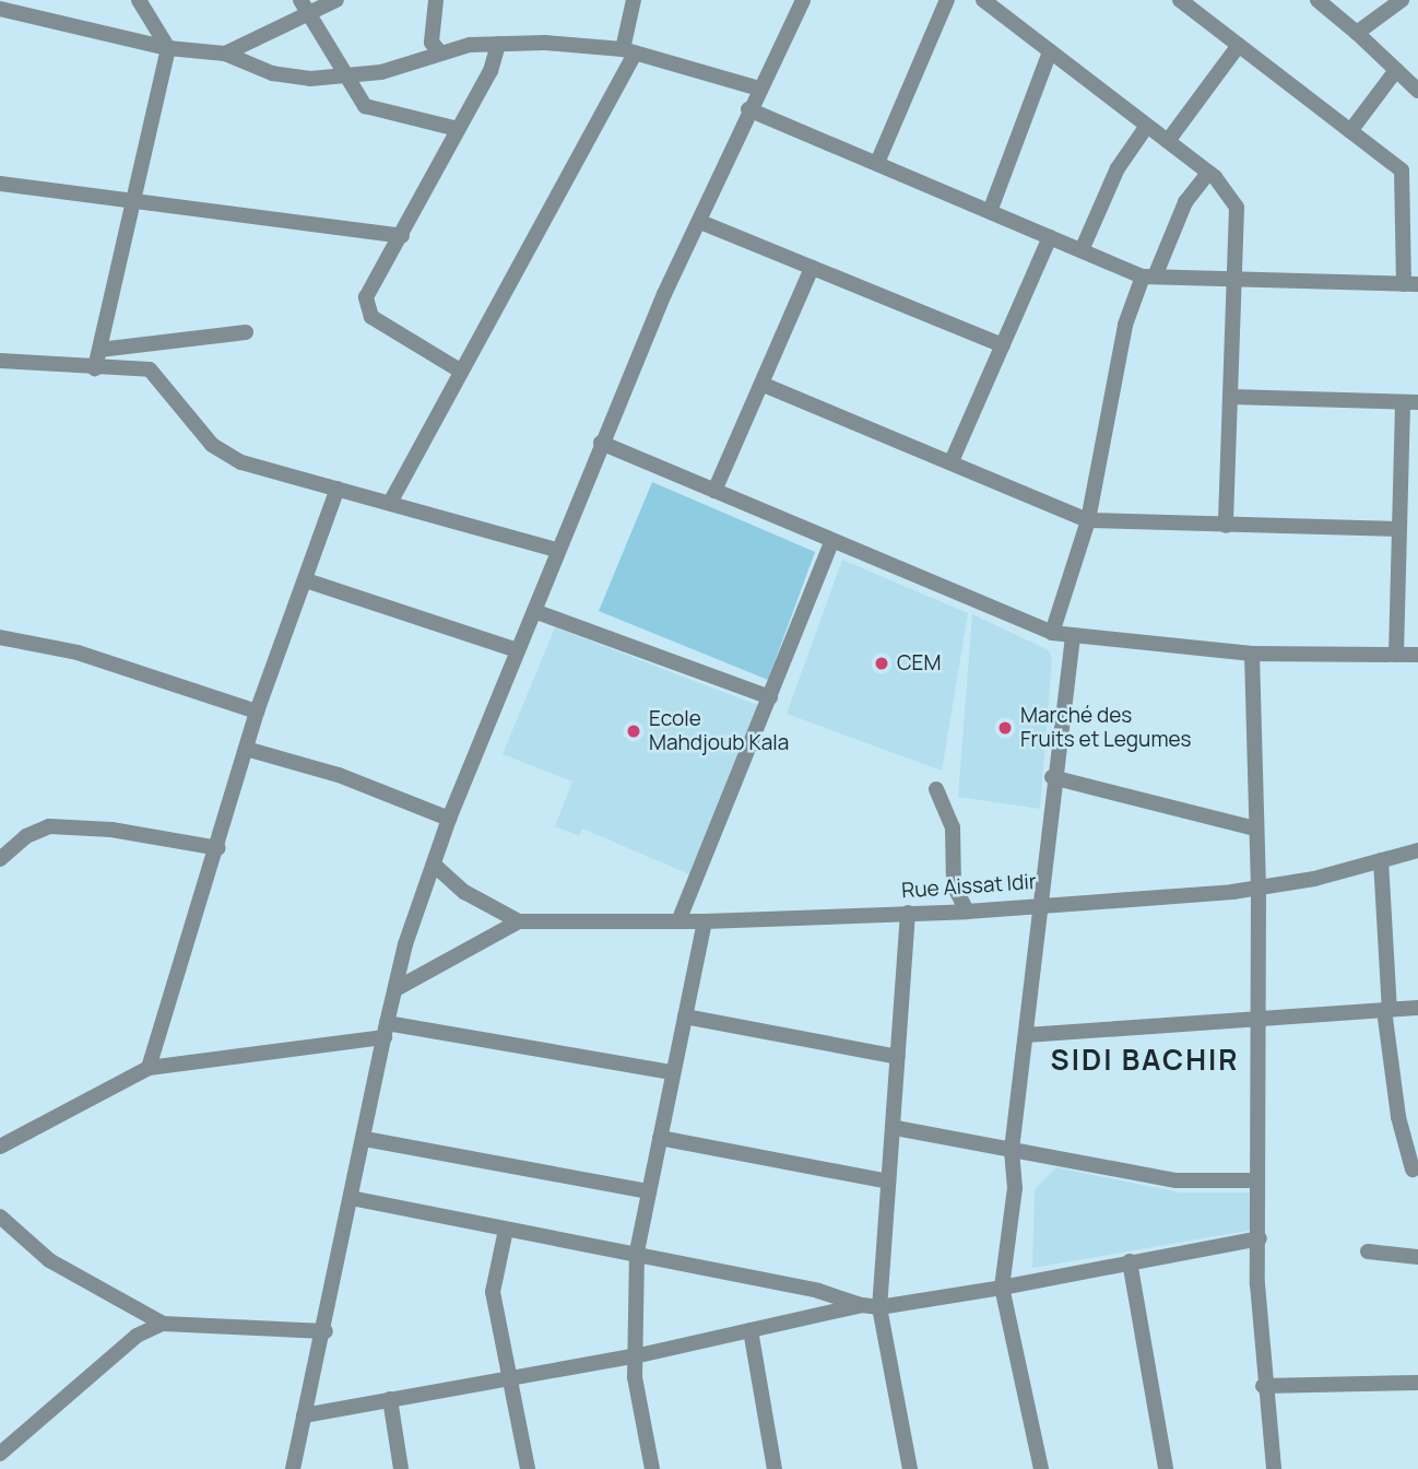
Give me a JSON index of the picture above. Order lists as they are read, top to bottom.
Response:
{
  "streets": {
    "street": ["Rue Aissat Idir"]
  },
  "districts": ["SIDI BACHIR"],
  "places": ["CEM", "Marché des Fruits et Legumes", "Ecole Mahdjoub Kala"]
}
